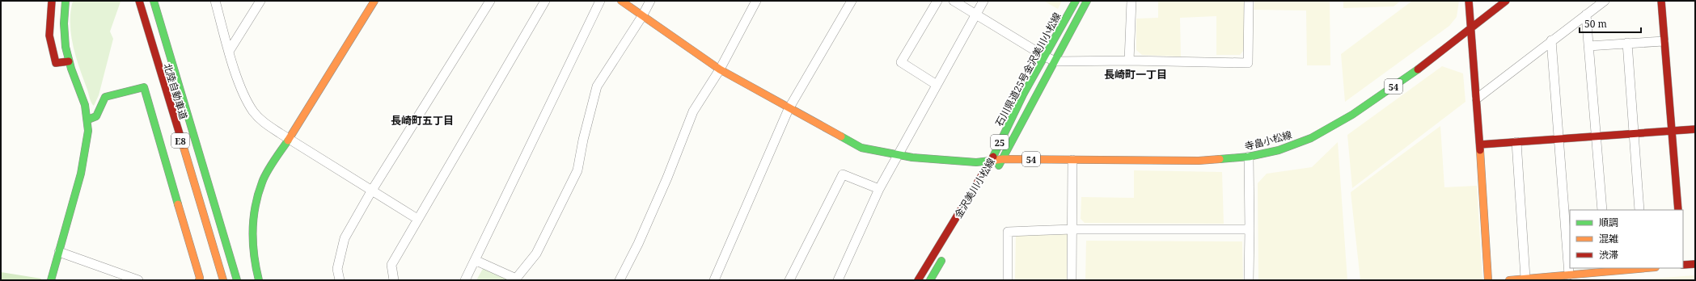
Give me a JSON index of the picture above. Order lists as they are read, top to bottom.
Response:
{
  "streets": {
    "main road": [
      "石川県道25号金沢美川小松線",
      "54",
      "北陸自動車道",
      "E8",
      "寺畠小松線",
      "25",
      "金沢美川小松線"
    ]
  },
  "crossings": [
    ["石川県道25号金沢美川小松線", "寺畠小松線"],
    ["寺畠小松線", "金沢美川小松線"]
  ],
  "districts": ["長崎町一丁目", "長崎町五丁目"],
  "legend": ["順調", "混雑", "渋滞"],
  "scale_bar": "50 m"
}
